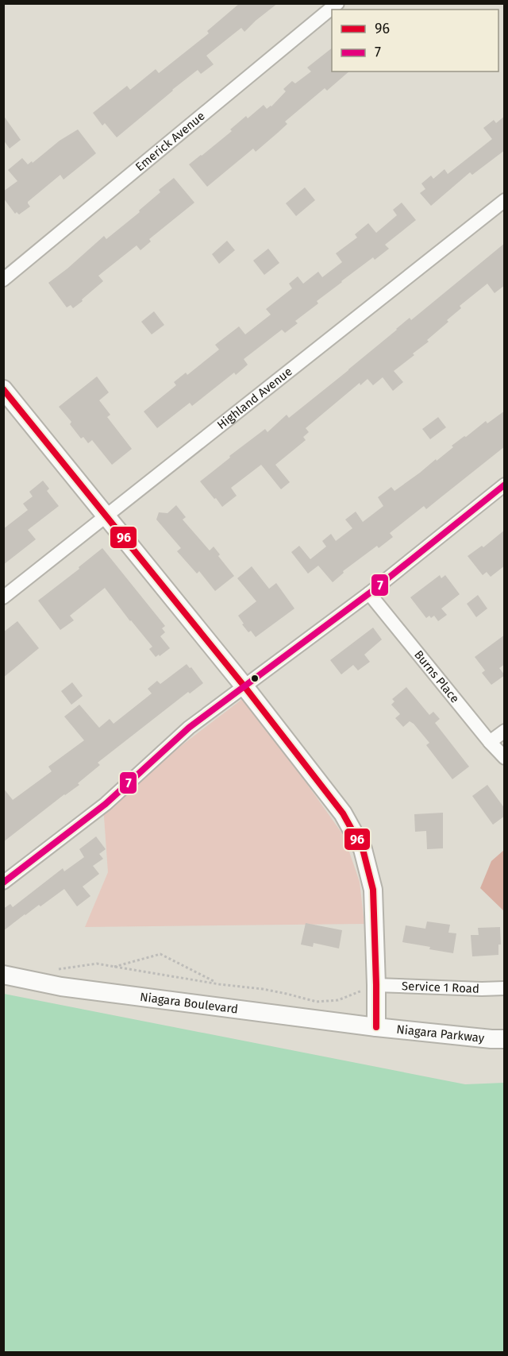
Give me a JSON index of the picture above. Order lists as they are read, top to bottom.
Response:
{
  "streets": {
    "main road": ["Niagara Boulevard", "Niagara Parkway"],
    "street": [
      "Emerick Avenue",
      "Highland Avenue",
      "Burns Place",
      "Service 1 Road"
    ]
  },
  "crossings": [
    ["Niagara Boulevard", "Niagara Parkway"]
  ],
  "lines": ["transit line 96", "transit line 7"],
  "legend": ["96", "7"]
}
